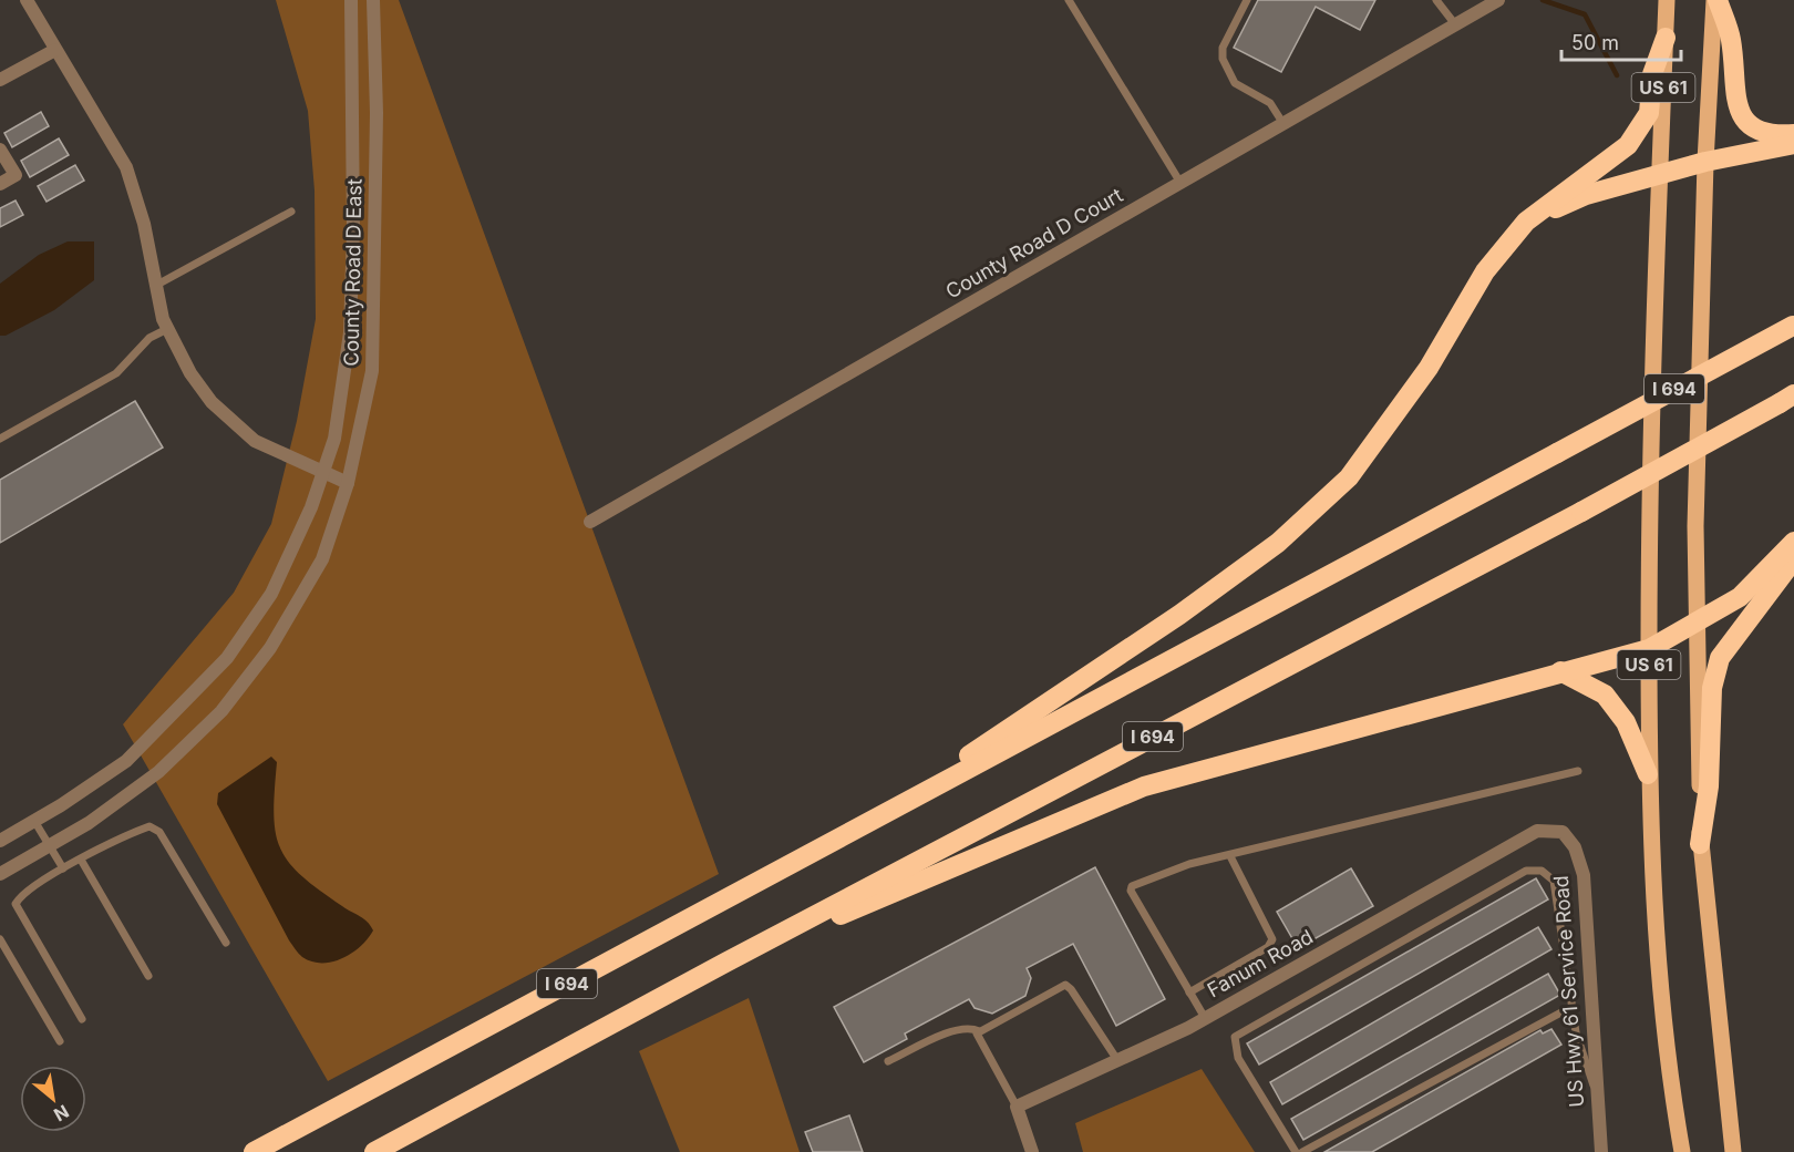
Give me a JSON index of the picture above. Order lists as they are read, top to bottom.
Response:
{
  "streets": {
    "highway": ["I 694"],
    "main road": ["US 61"],
    "street": [
      "County Road D Court",
      "County Road D East",
      "Fanum Road",
      "US Hwy 61 Service Road"
    ]
  },
  "crossings": [
    ["Fanum Road", "US Hwy 61 Service Road"]
  ],
  "scale_bar": "50 m",
  "north": "bottom right"
}
